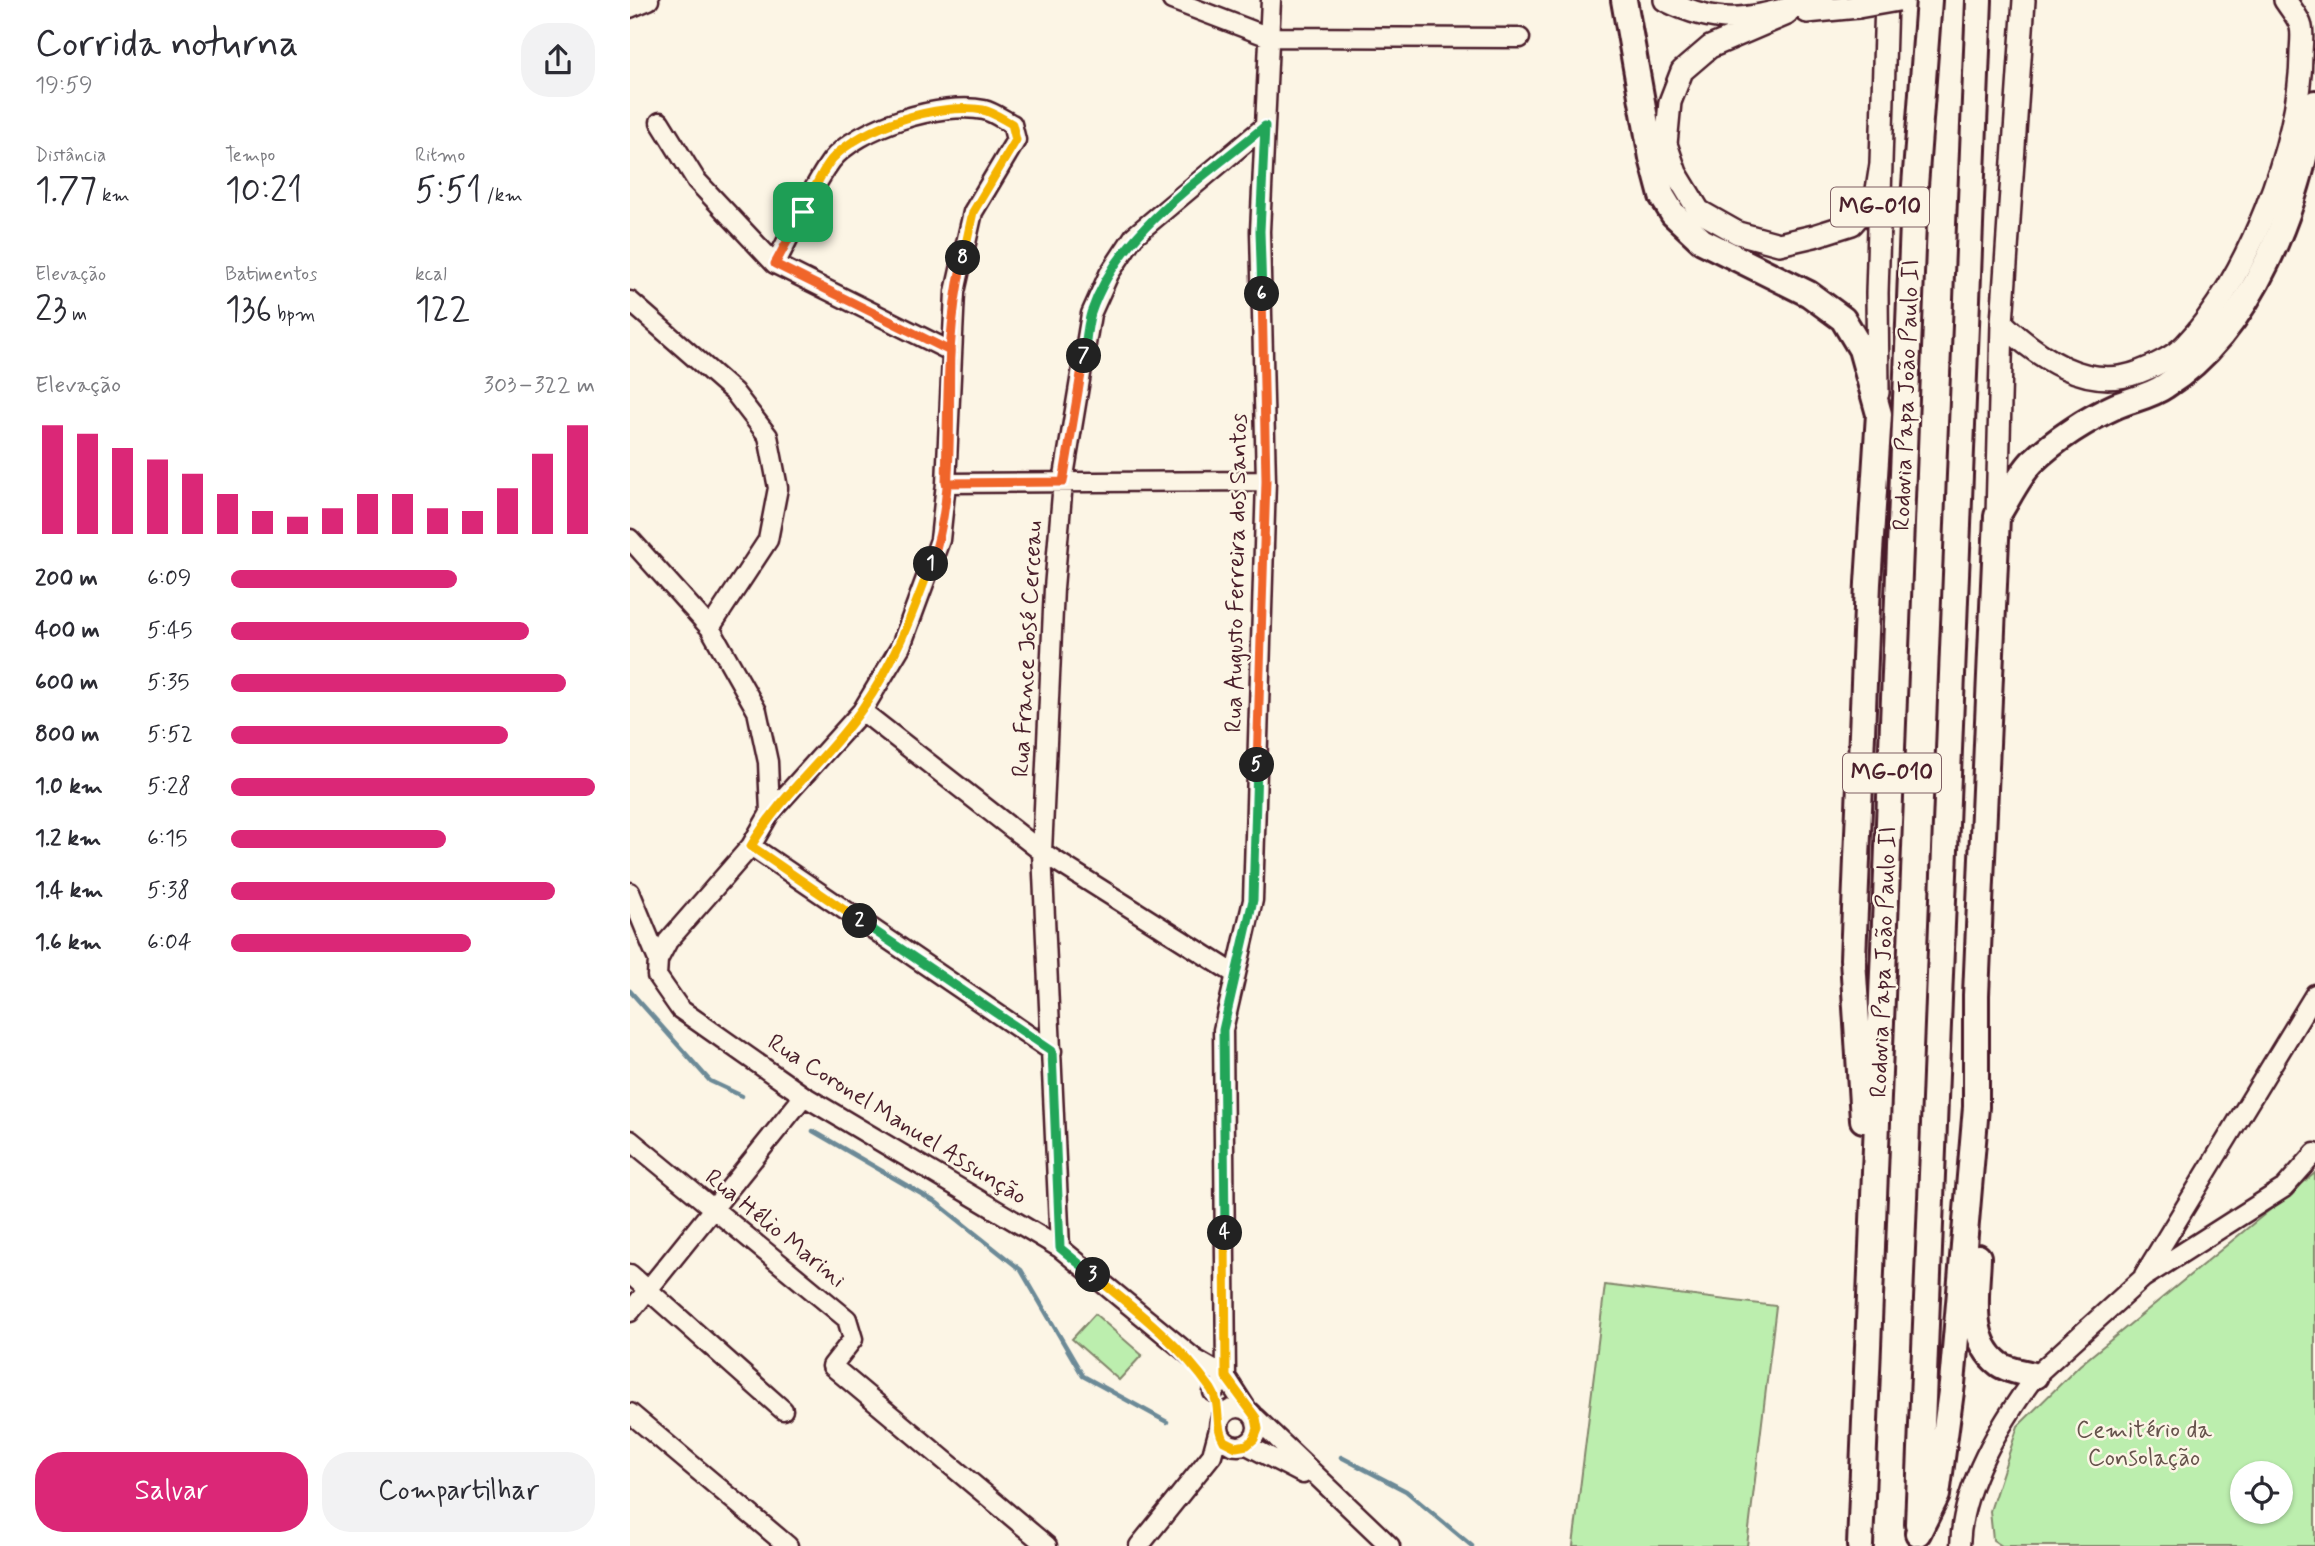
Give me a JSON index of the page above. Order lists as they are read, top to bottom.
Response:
{
  "streets": {
    "highway": ["MG-010", "Rodovia Papa João Paulo II"],
    "street": [
      "Rua Augusto Ferreira dos Santos",
      "Rua France José Cerceau",
      "Rua Coronel Manuel Assunção",
      "Rua Hélio Marini"
    ]
  },
  "crossings": [
    ["Rua Augusto Ferreira dos Santos", "Rua France José Cerceau"],
    ["Rua Augusto Ferreira dos Santos", "Rua Coronel Manuel Assunção"],
    ["Rua France José Cerceau", "Rua Coronel Manuel Assunção"]
  ],
  "parks": ["Cemitério da Consolação"],
  "page": {
    "heading": ["Corrida noturna", "19:59"],
    "stats": [
      ["Distância", "1.77 km"],
      ["Tempo", "10:21"],
      ["Ritmo", "5:51 /km"],
      ["Elevação", "23 m"],
      ["Batimentos", "136 bpm"],
      ["kcal", "122"]
    ],
    "pins": [
      "8",
      "6",
      "7",
      "1",
      "5",
      "2",
      "4",
      "3"
    ],
    "chart": ["Elevação", "303–322 m"],
    "list": [
      {
        "name": "200 m",
        "note": "6:09"
      },
      {
        "name": "400 m",
        "note": "5:45"
      },
      {
        "name": "600 m",
        "note": "5:35"
      },
      {
        "name": "800 m",
        "note": "5:52"
      },
      {
        "name": "1.0 km",
        "note": "5:28"
      },
      {
        "name": "1.2 km",
        "note": "6:15"
      },
      {
        "name": "1.4 km",
        "note": "5:38"
      },
      {
        "name": "1.6 km",
        "note": "6:04"
      }
    ],
    "buttons": ["Salvar", "Compartilhar"]
  }
}
